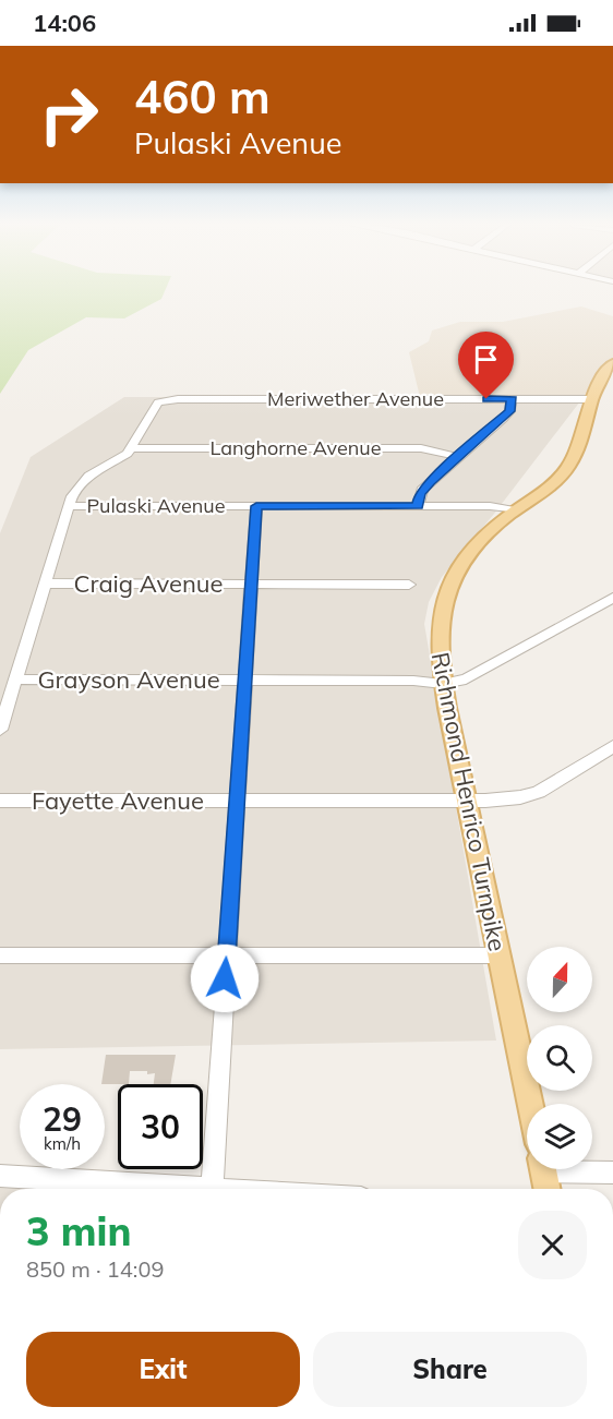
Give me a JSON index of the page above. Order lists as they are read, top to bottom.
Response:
{
  "streets": {
    "main road": ["Richmond Henrico Turnpike"],
    "street": [
      "Meriwether Avenue",
      "Langhorne Avenue",
      "Pulaski Avenue",
      "Craig Avenue",
      "Grayson Avenue",
      "Fayette Avenue"
    ]
  },
  "crossings": [
    ["Meriwether Avenue", "Langhorne Avenue"],
    ["Meriwether Avenue", "Richmond Henrico Turnpike"],
    ["Pulaski Avenue", "Richmond Henrico Turnpike"],
    ["Grayson Avenue", "Richmond Henrico Turnpike"],
    ["Fayette Avenue", "Richmond Henrico Turnpike"]
  ],
  "north": "top",
  "page": {
    "status": "14:06",
    "turn": ["460 m", "Pulaski Avenue"],
    "speed": "29 km/h",
    "limit": "30",
    "heading": ["3 min", "850 m · 14:09"],
    "buttons": ["Exit", "Share"]
  }
}
